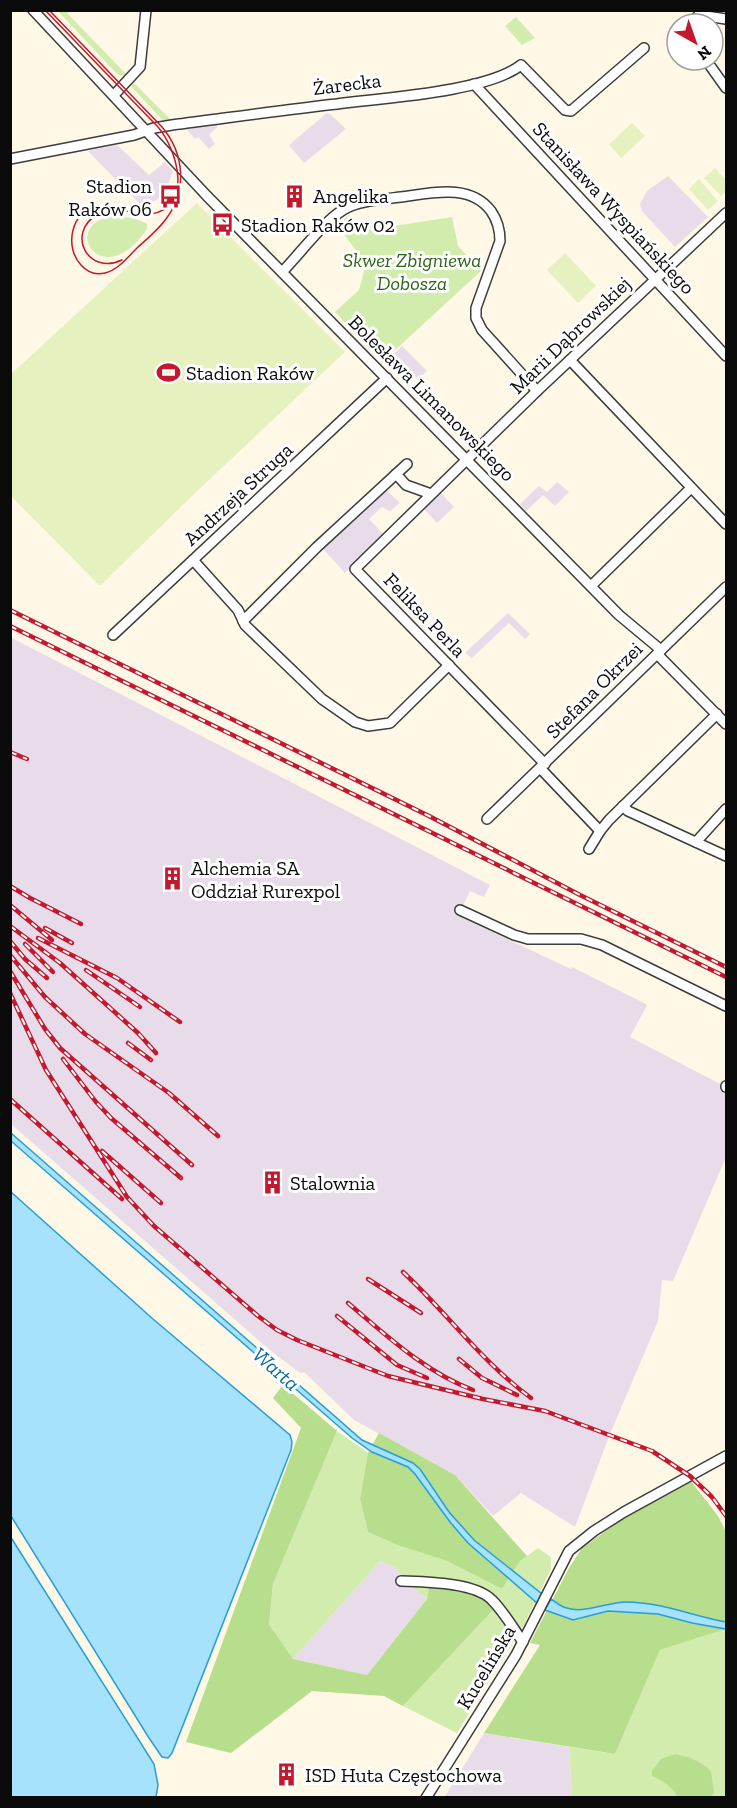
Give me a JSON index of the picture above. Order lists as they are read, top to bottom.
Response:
{
  "streets": {
    "street": [
      "Żarecka",
      "Stanisława Wyspiańskiego",
      "Marii Dąbrowskiej",
      "Bolesława Limanowskiego",
      "Andrzeja Struga",
      "Feliksa Perla",
      "Stefana Okrzei",
      "Kucelińska"
    ]
  },
  "crossings": [
    ["Żarecka", "Stanisława Wyspiańskiego"],
    ["Żarecka", "Bolesława Limanowskiego"],
    ["Stanisława Wyspiańskiego", "Marii Dąbrowskiej"],
    ["Marii Dąbrowskiej", "Bolesława Limanowskiego"],
    ["Marii Dąbrowskiej", "Feliksa Perla"],
    ["Bolesława Limanowskiego", "Andrzeja Struga"],
    ["Bolesława Limanowskiego", "Feliksa Perla"],
    ["Bolesława Limanowskiego", "Stefana Okrzei"],
    ["Feliksa Perla", "Stefana Okrzei"]
  ],
  "water": ["Warta"],
  "parks": ["Skwer Zbigniewa Dobosza"],
  "places": {
    "building": [
      "Angelika",
      "Alchemia SA Oddział Rurexpol",
      "Stalownia",
      "ISD Huta Częstochowa"
    ],
    "bus stop": ["Stadion Raków 06", "Stadion Raków 02"],
    "sports": ["Stadion Raków"]
  },
  "north": "bottom right"
}
